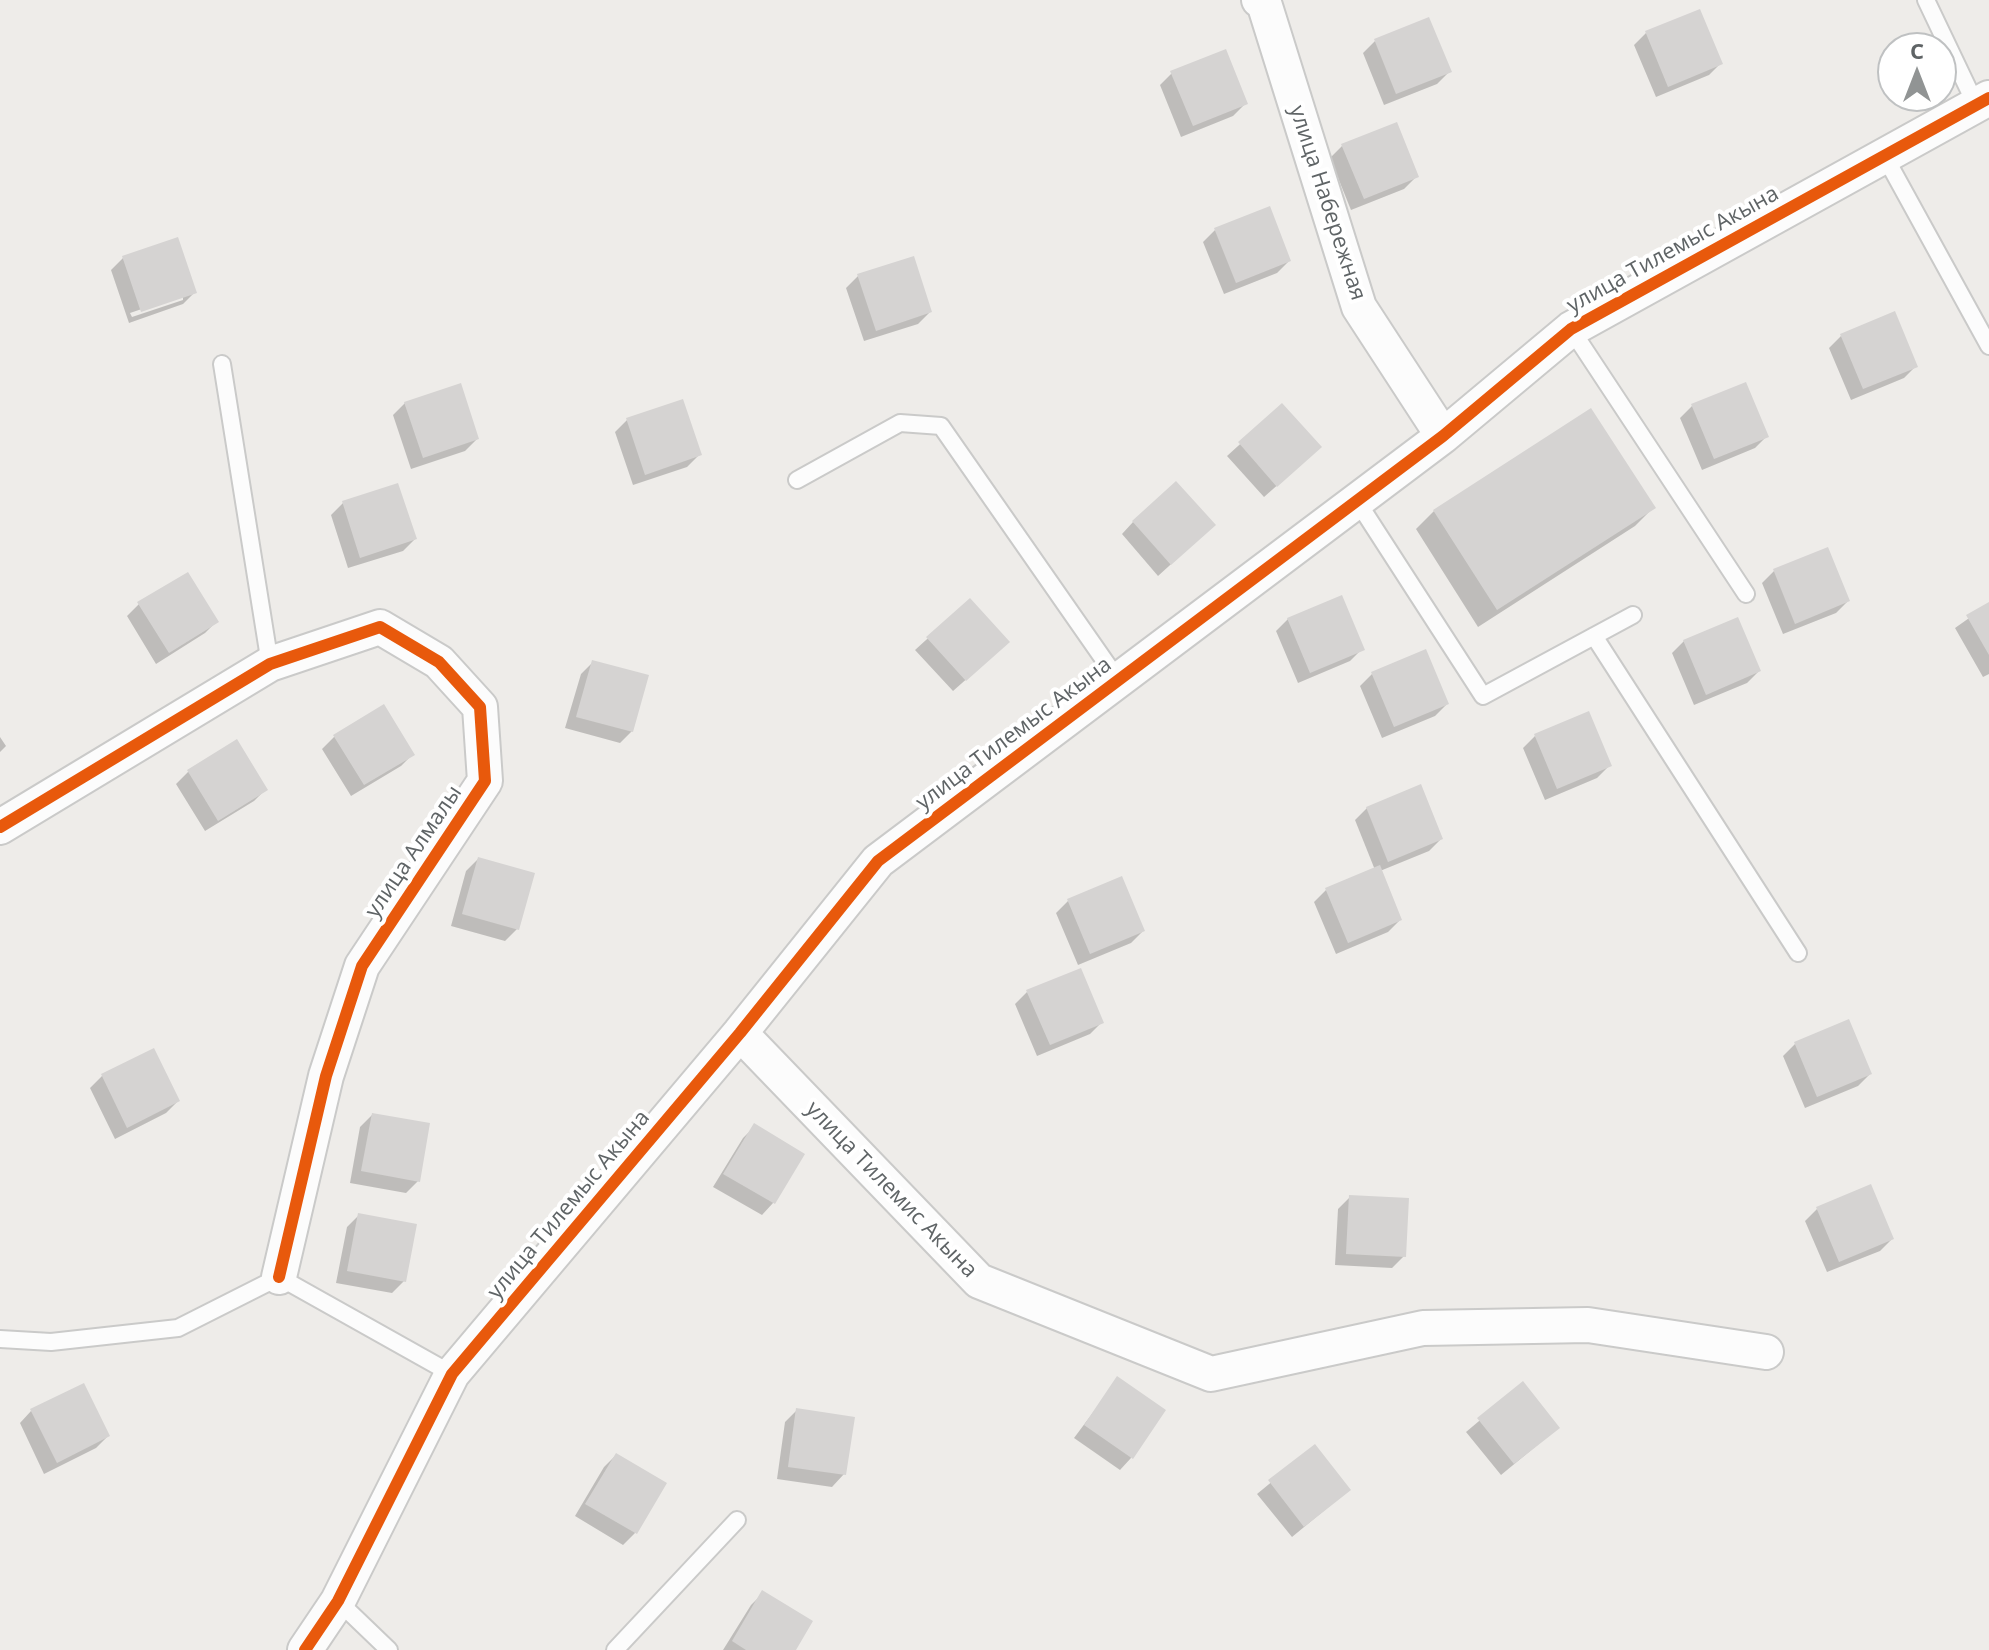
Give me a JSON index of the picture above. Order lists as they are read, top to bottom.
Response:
{
  "streets": {
    "street": [
      "улица Набережная",
      "улица Тилемыс Акына",
      "улица Алмалы",
      "улица Тилемис Акына"
    ]
  },
  "crossings": [
    ["улица Набережная", "улица Тилемыс Акына"],
    ["улица Тилемыс Акына", "улица Тилемис Акына"]
  ],
  "north": "top"
}
